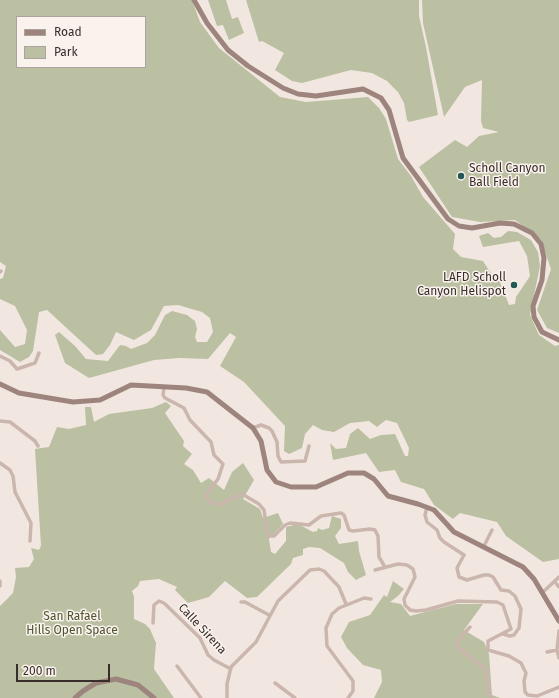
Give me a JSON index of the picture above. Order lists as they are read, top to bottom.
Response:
{
  "streets": {
    "street": ["Calle Sirena"]
  },
  "parks": ["San Rafael Hills Open Space"],
  "places": ["Scholl Canyon Ball Field", "LAFD Scholl Canyon Helispot"],
  "legend": ["Road", "Park"],
  "scale_bar": "200 m"
}
